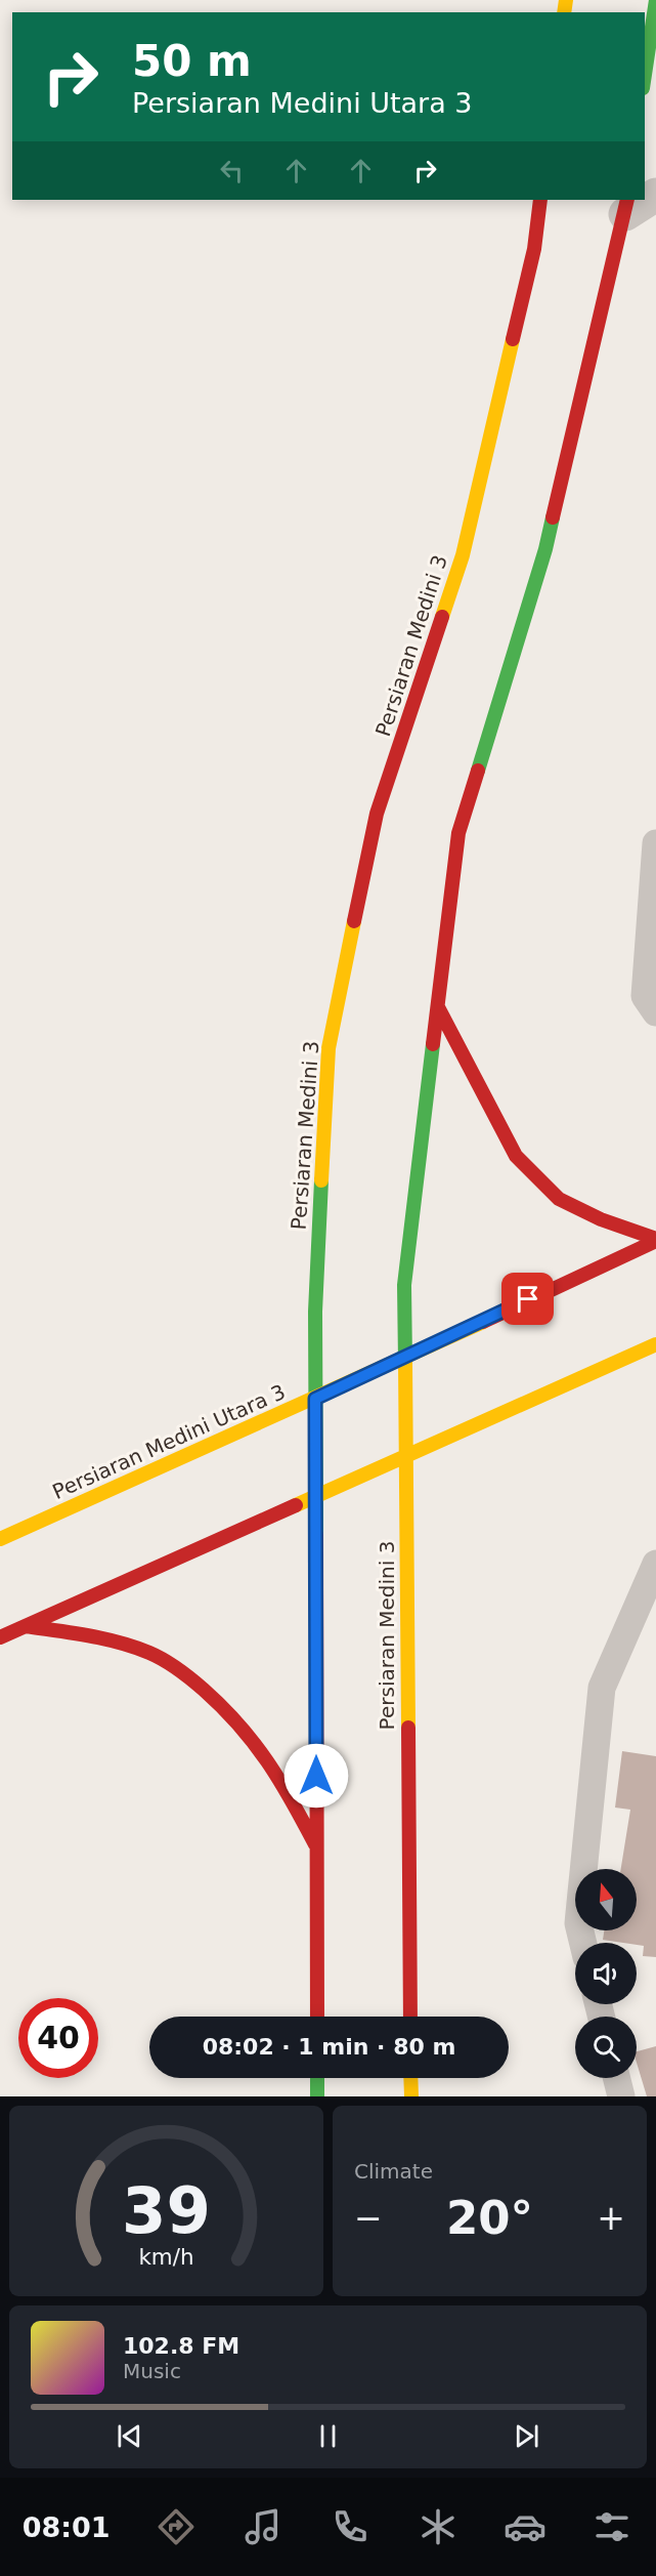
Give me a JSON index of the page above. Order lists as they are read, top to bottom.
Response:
{
  "streets": {
    "street": ["Persiaran Medini 3", "Persiaran Medini Utara 3"]
  },
  "crossings": [
    ["Persiaran Medini 3", "Persiaran Medini Utara 3"]
  ],
  "north": "top",
  "page": {
    "turn": ["50 m", "Persiaran Medini Utara 3"],
    "limit": "40",
    "trip": "08:02 · 1 min · 80 m",
    "tile": "Climate",
    "heat": ["−", "20°", "+"],
    "song": ["102.8 FM", "Music"],
    "tabs": "08:01",
    "gauge": ["39", "km/h"]
  }
}
